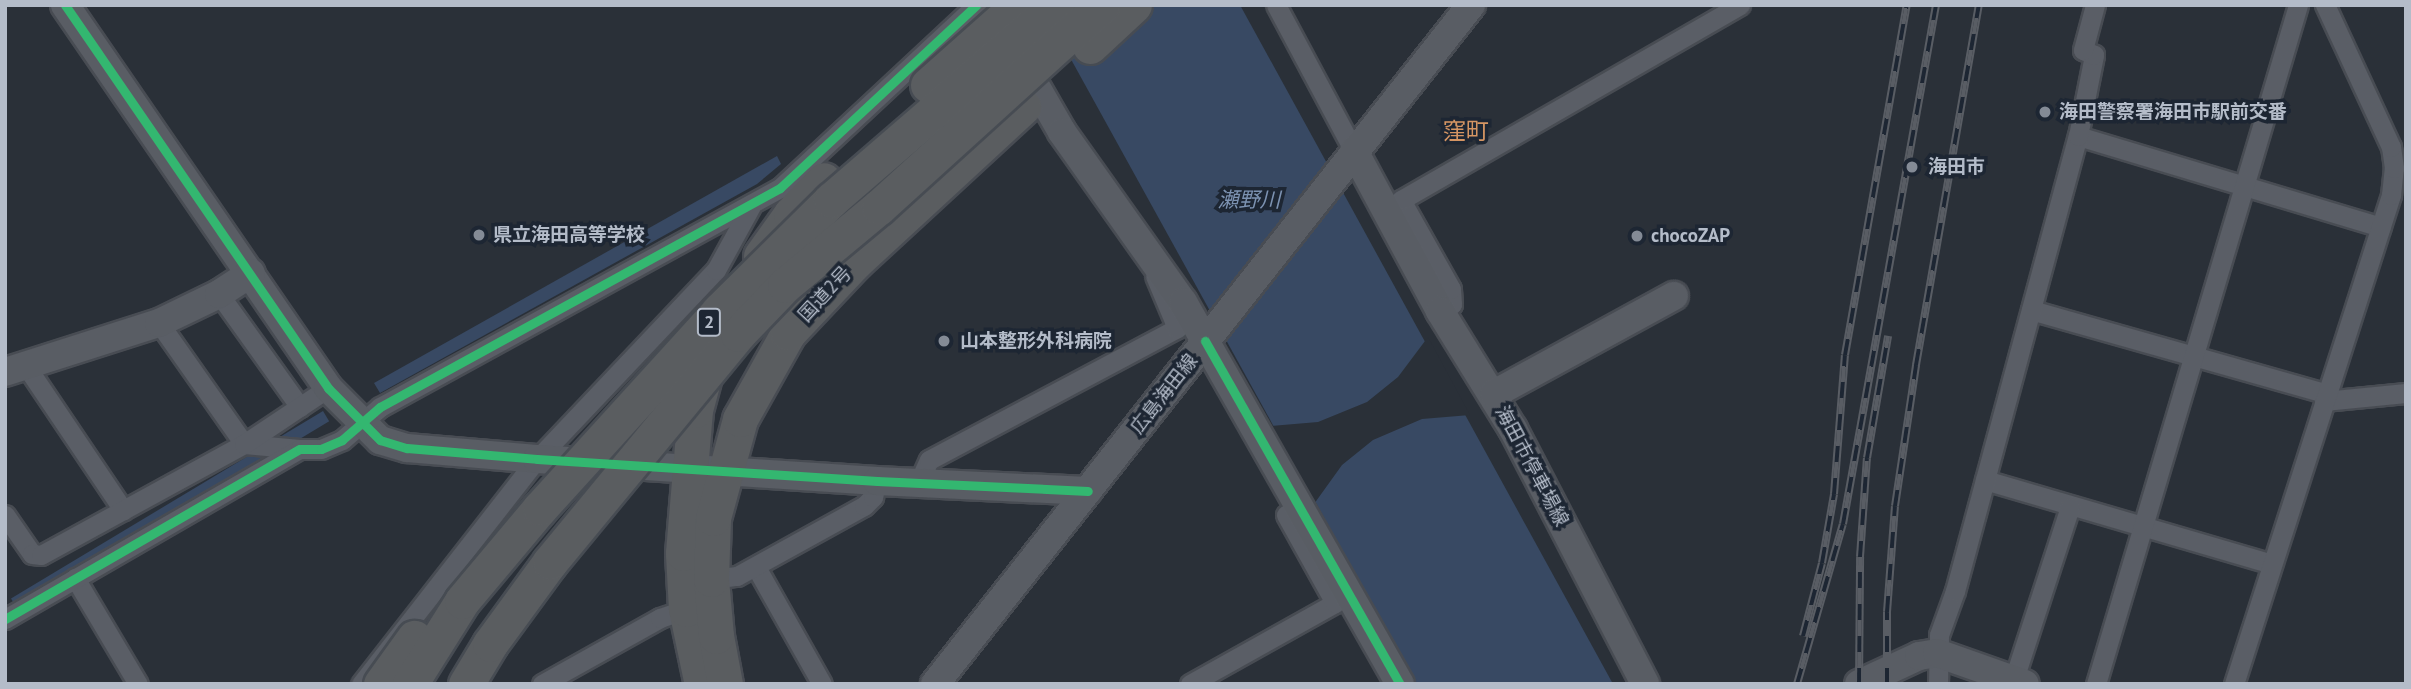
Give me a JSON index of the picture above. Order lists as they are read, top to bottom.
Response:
{
  "streets": {
    "highway": ["国道2号", "2"],
    "street": ["広島海田線", "海田市停車場線"]
  },
  "crossings": [
    ["国道2号", "2"]
  ],
  "districts": ["窪町"],
  "water": ["瀬野川"],
  "places": [
    "海田警察署海田市駅前交番",
    "海田市",
    "県立海田高等学校",
    "chocoZAP",
    "山本整形外科病院"
  ]
}
